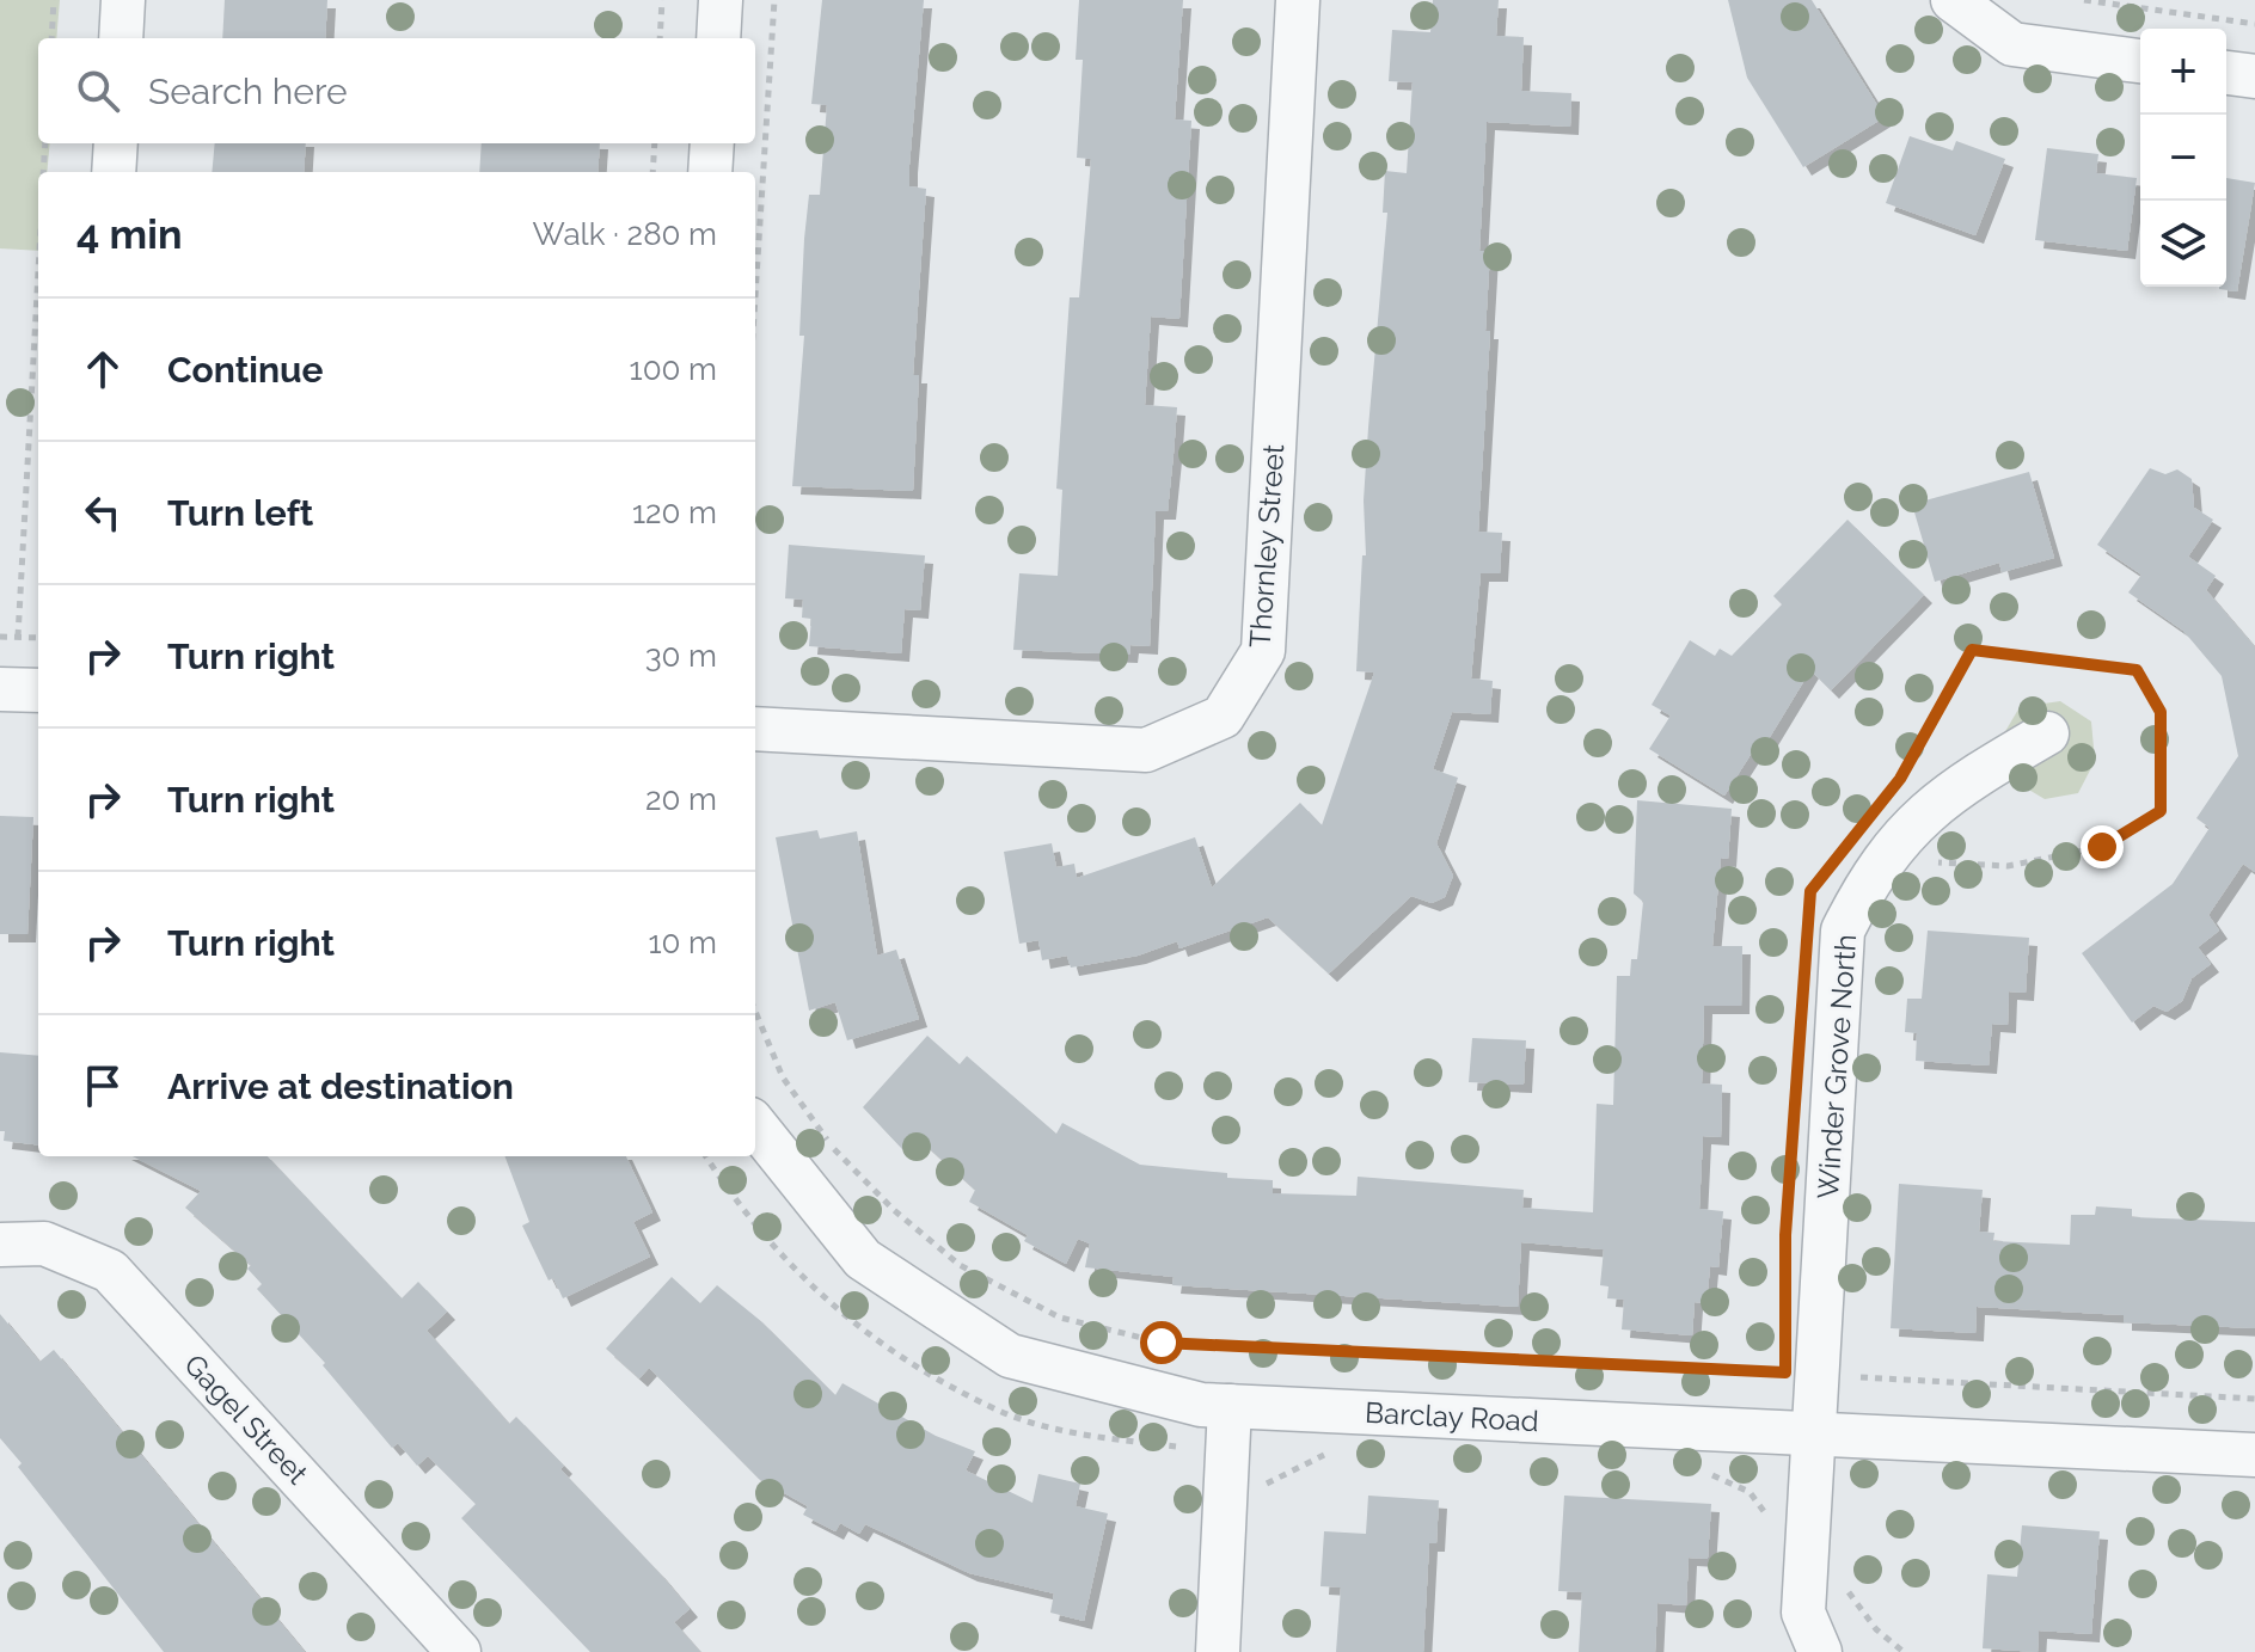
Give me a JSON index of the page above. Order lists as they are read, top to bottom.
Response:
{
  "streets": {
    "street": [
      "Thornley Street",
      "Winder Grove North",
      "Barclay Road",
      "Gagel Street"
    ]
  },
  "crossings": [
    ["Winder Grove North", "Barclay Road"]
  ],
  "page": {
    "map_buttons": ["+", "−"],
    "search": "Search here",
    "heading": ["4 min", "Walk · 280 m"],
    "list": [
      ["Continue", "100 m"],
      ["Turn left", "120 m"],
      ["Turn right", "30 m"],
      ["Turn right", "20 m"],
      ["Turn right", "10 m"],
      "Arrive at destination"
    ]
  }
}
